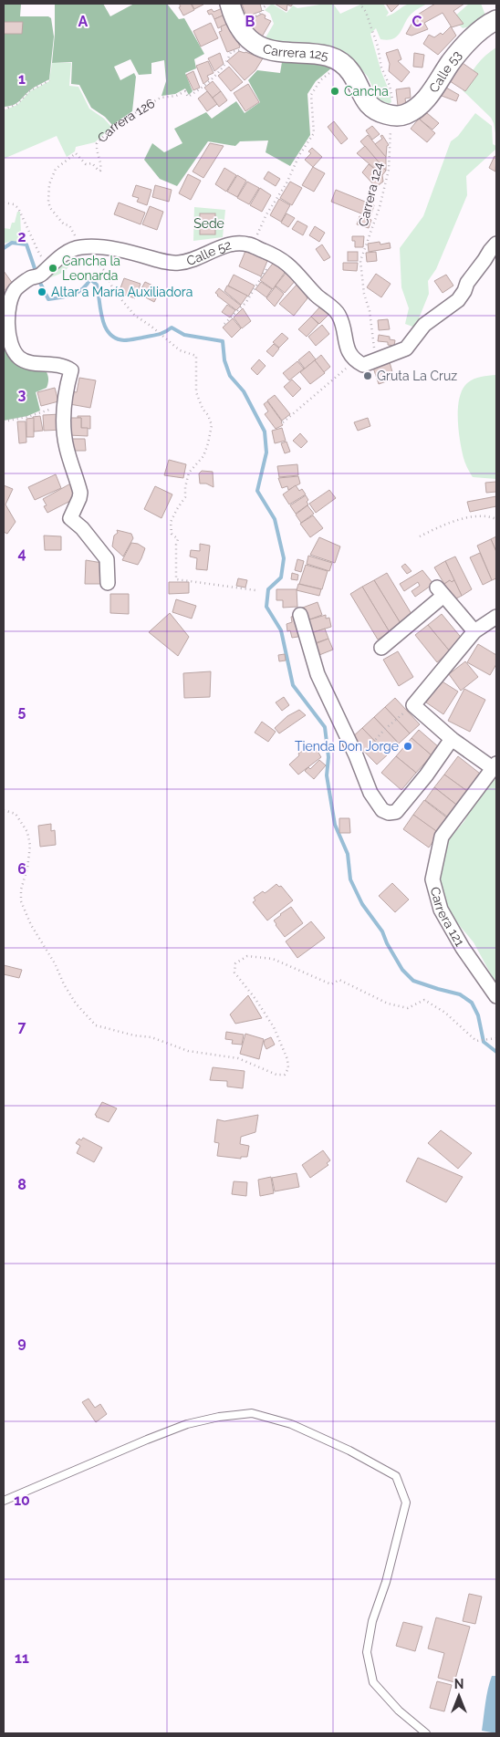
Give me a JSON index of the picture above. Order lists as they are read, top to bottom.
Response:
{
  "streets": {
    "street": [
      "Carrera 125",
      "Calle 53",
      "Calle 52",
      "Carrera 121"
    ],
    "path": ["Carrera 126", "Carrera 124"]
  },
  "crossings": [
    ["Carrera 125", "Calle 53"],
    ["Carrera 125", "Carrera 126"],
    ["Carrera 125", "Carrera 124"],
    ["Calle 53", "Carrera 124"],
    ["Carrera 126", "Calle 52"],
    ["Carrera 124", "Calle 52"]
  ],
  "parks": ["Sede"],
  "places": [
    "Cancha",
    "Cancha la Leonarda",
    "Altar a María Auxiliadora",
    "Gruta La Cruz",
    "Tienda Don Jorge"
  ],
  "north": "top",
  "grid": {
    "columns": ["A", "B", "C"],
    "rows": [
      "1",
      "2",
      "3",
      "4",
      "5",
      "6",
      "7",
      "8",
      "9",
      "10",
      "11"
    ]
  }
}
